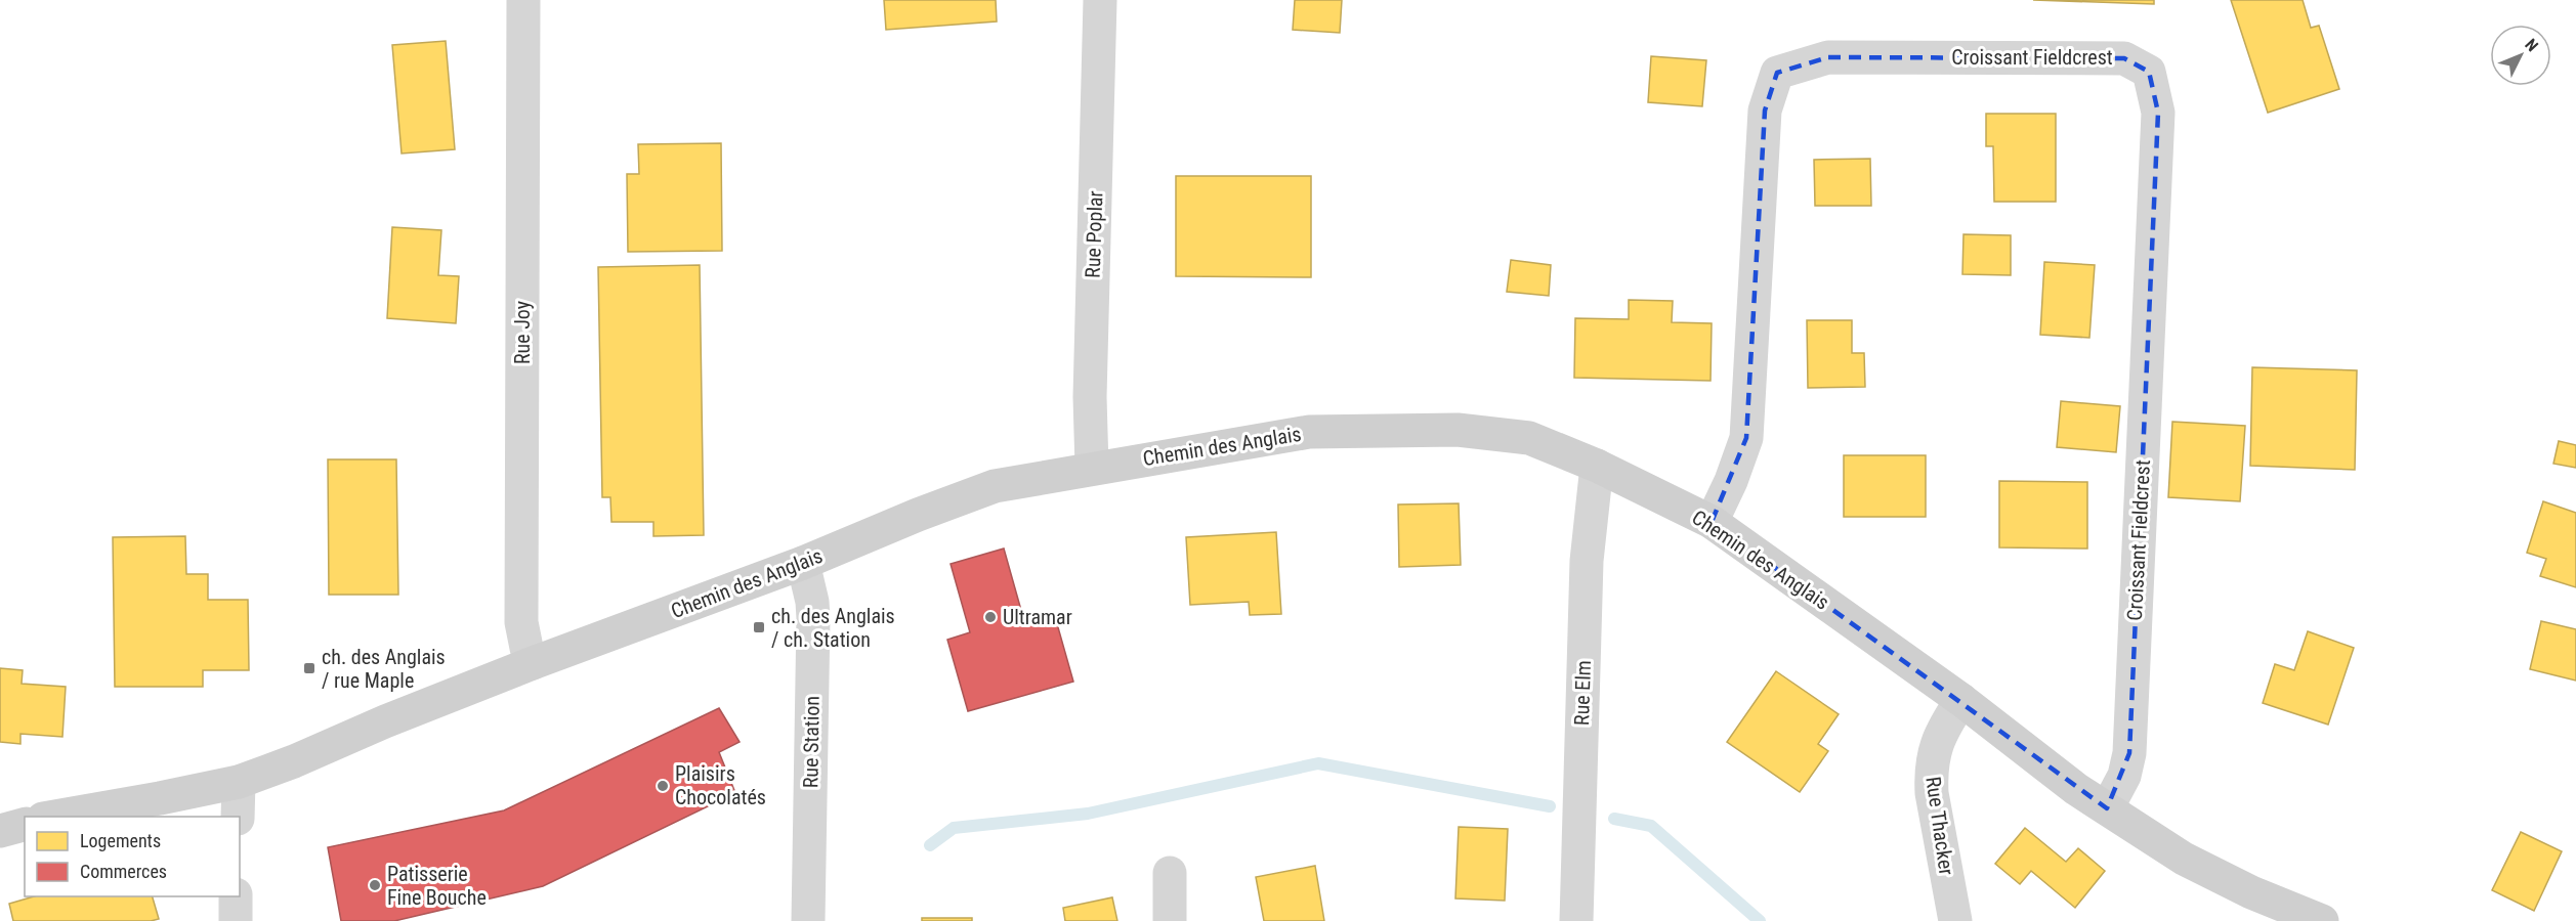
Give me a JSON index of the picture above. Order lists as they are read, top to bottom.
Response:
{
  "streets": {
    "street": [
      "Croissant Fieldcrest",
      "Rue Poplar",
      "Rue Joy",
      "Chemin des Anglais",
      "Rue Elm",
      "Rue Station",
      "Rue Thacker"
    ]
  },
  "crossings": [
    ["Croissant Fieldcrest", "Chemin des Anglais"],
    ["Rue Poplar", "Chemin des Anglais"],
    ["Rue Joy", "Chemin des Anglais"],
    ["Chemin des Anglais", "Rue Elm"],
    ["Chemin des Anglais", "Rue Station"],
    ["Chemin des Anglais", "Rue Thacker"]
  ],
  "places": {
    "other": ["Ultramar", "Plaisirs Chocolatés", "Patisserie Fine Bouche"],
    "transit": ["ch. des Anglais / ch. Station", "ch. des Anglais / rue Maple"]
  },
  "legend": ["Logements", "Commerces"],
  "north": "top right"
}
